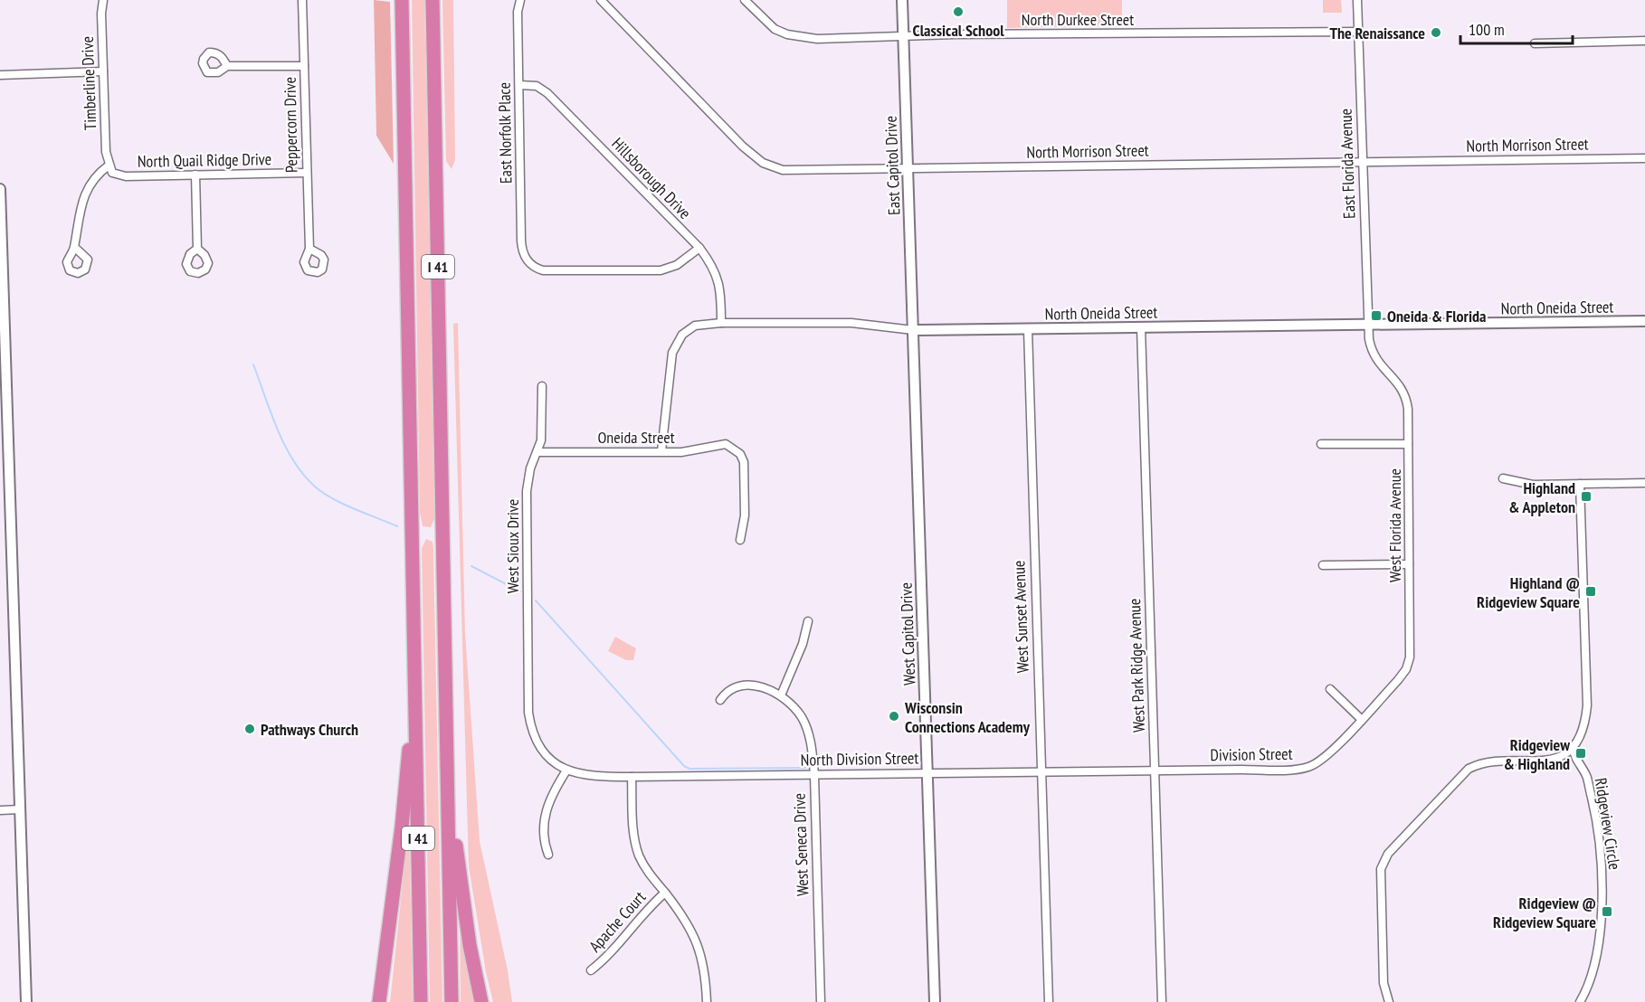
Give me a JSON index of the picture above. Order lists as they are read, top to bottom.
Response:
{
  "streets": {
    "highway": ["I 41"],
    "street": [
      "North Durkee Street",
      "Timberline Drive",
      "Peppercorn Drive",
      "East Norfolk Place",
      "North Morrison Street",
      "North Quail Ridge Drive",
      "East Florida Avenue",
      "East Capitol Drive",
      "Hillsborough Drive",
      "North Oneida Street",
      "Oneida Street",
      "West Florida Avenue",
      "West Sioux Drive",
      "West Sunset Avenue",
      "West Capitol Drive",
      "West Park Ridge Avenue",
      "Division Street",
      "North Division Street",
      "Ridgeview Circle",
      "West Seneca Drive",
      "Apache Court"
    ]
  },
  "crossings": [
    ["North Durkee Street", "East Florida Avenue"],
    ["North Durkee Street", "East Capitol Drive"],
    ["Timberline Drive", "North Quail Ridge Drive"],
    ["Peppercorn Drive", "North Quail Ridge Drive"],
    ["East Norfolk Place", "Hillsborough Drive"],
    ["North Morrison Street", "East Florida Avenue"],
    ["North Morrison Street", "East Capitol Drive"],
    ["East Florida Avenue", "North Oneida Street"],
    ["East Florida Avenue", "West Florida Avenue"],
    ["East Capitol Drive", "North Oneida Street"],
    ["East Capitol Drive", "West Capitol Drive"],
    ["Hillsborough Drive", "North Oneida Street"],
    ["North Oneida Street", "Oneida Street"],
    ["North Oneida Street", "West Florida Avenue"],
    ["North Oneida Street", "West Sunset Avenue"],
    ["North Oneida Street", "West Capitol Drive"],
    ["North Oneida Street", "West Park Ridge Avenue"],
    ["Oneida Street", "West Sioux Drive"],
    ["West Florida Avenue", "Division Street"],
    ["West Sioux Drive", "North Division Street"],
    ["West Sunset Avenue", "North Division Street"],
    ["West Capitol Drive", "North Division Street"],
    ["West Park Ridge Avenue", "Division Street"],
    ["West Park Ridge Avenue", "North Division Street"],
    ["Division Street", "North Division Street"],
    ["North Division Street", "West Seneca Drive"]
  ],
  "places": {
    "other": [
      "Classical School",
      "The Renaissance",
      "Wisconsin Connections Academy",
      "Pathways Church"
    ],
    "transit": [
      "Oneida & Florida",
      "Highland & Appleton",
      "Highland @ Ridgeview Square",
      "Ridgeview & Highland",
      "Ridgeview @ Ridgeview Square"
    ]
  },
  "scale_bar": "100 m"
}
